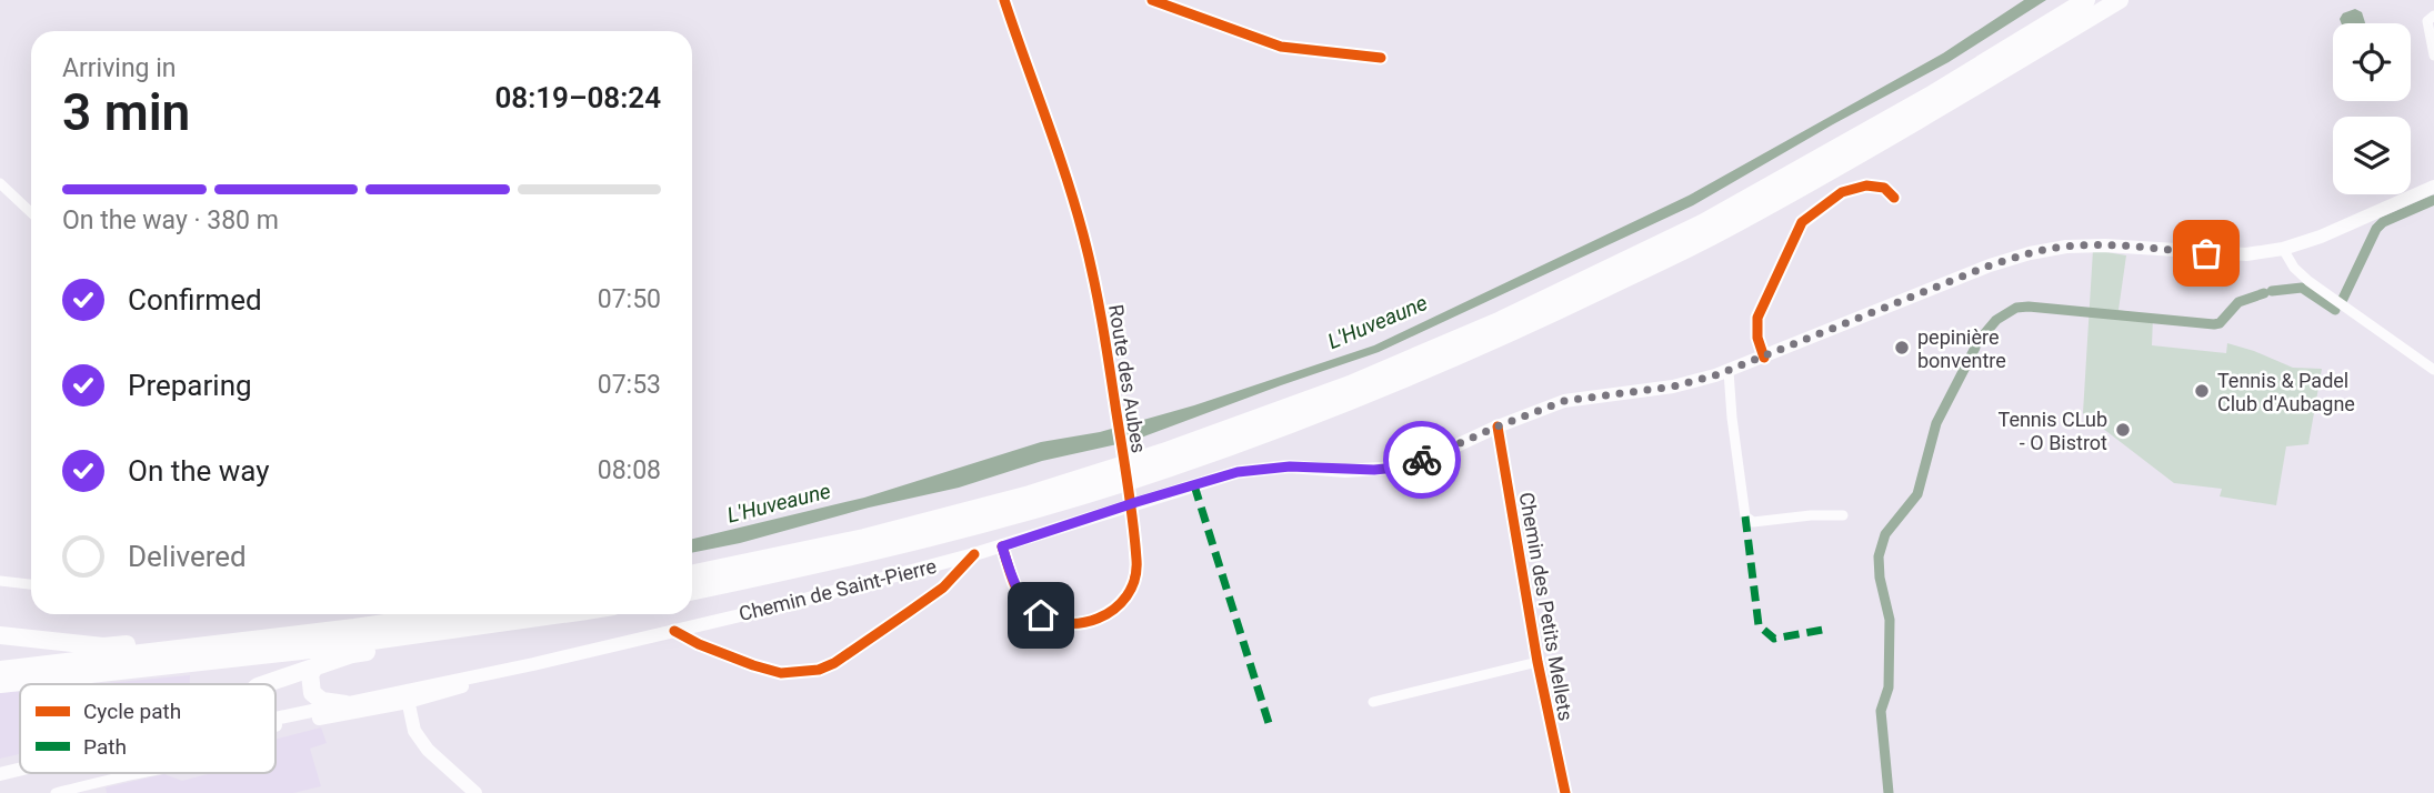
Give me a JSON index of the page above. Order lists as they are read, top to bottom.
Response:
{
  "streets": {
    "main road": ["Route des Aubes", "Chemin de Saint-Pierre"],
    "street": ["Chemin des Petits Mellets"]
  },
  "crossings": [
    ["Route des Aubes", "Chemin de Saint-Pierre"],
    ["Chemin de Saint-Pierre", "Chemin des Petits Mellets"]
  ],
  "water": ["L'Huveaune"],
  "places": ["pepinière bonventre", "Tennis & Padel Club d'Aubagne", "Tennis CLub - O Bistrot"],
  "legend": ["Cycle path", "Path"],
  "page": {
    "heading": ["3 min", "Arriving in", "08:19–08:24"],
    "bar": "On the way · 380 m",
    "list": [
      ["Confirmed", "07:50"],
      ["Preparing", "07:53"],
      ["On the way", "08:08"],
      "Delivered"
    ]
  }
}
